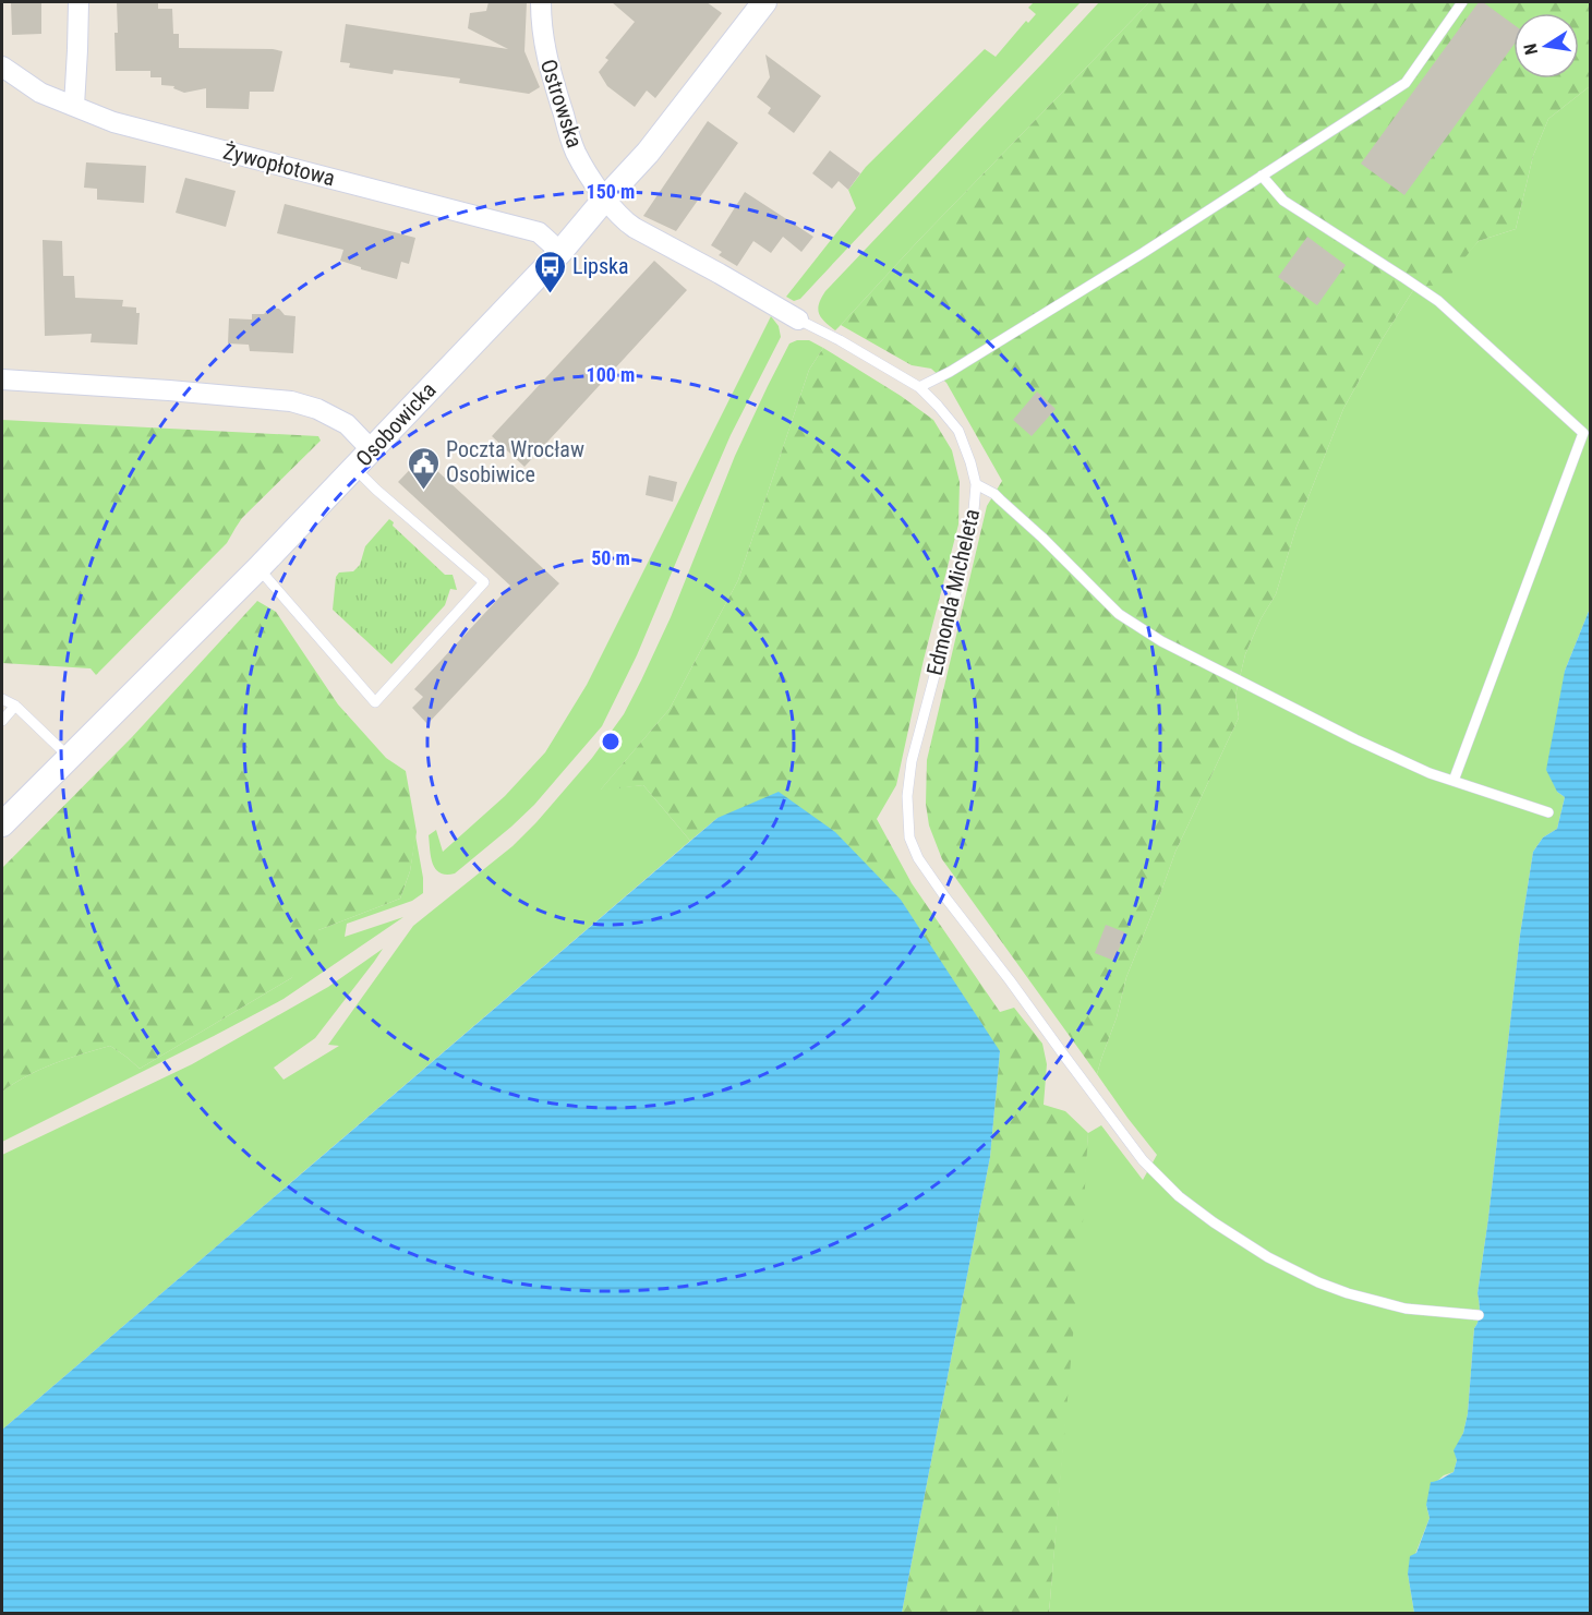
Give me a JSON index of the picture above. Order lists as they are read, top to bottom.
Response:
{
  "streets": {
    "street": [
      "Ostrowska",
      "Żywopłotowa",
      "Osobowicka",
      "Edmonda Micheleta"
    ]
  },
  "crossings": [
    ["Ostrowska", "Osobowicka"],
    ["Ostrowska", "Edmonda Micheleta"],
    ["Żywopłotowa", "Osobowicka"],
    ["Osobowicka", "Edmonda Micheleta"]
  ],
  "places": {
    "bus stop": ["Lipska"],
    "public building": ["Poczta Wrocław Osobiwice"]
  },
  "north": "left",
  "rings": ["150 m", "100 m", "50 m"]
}
